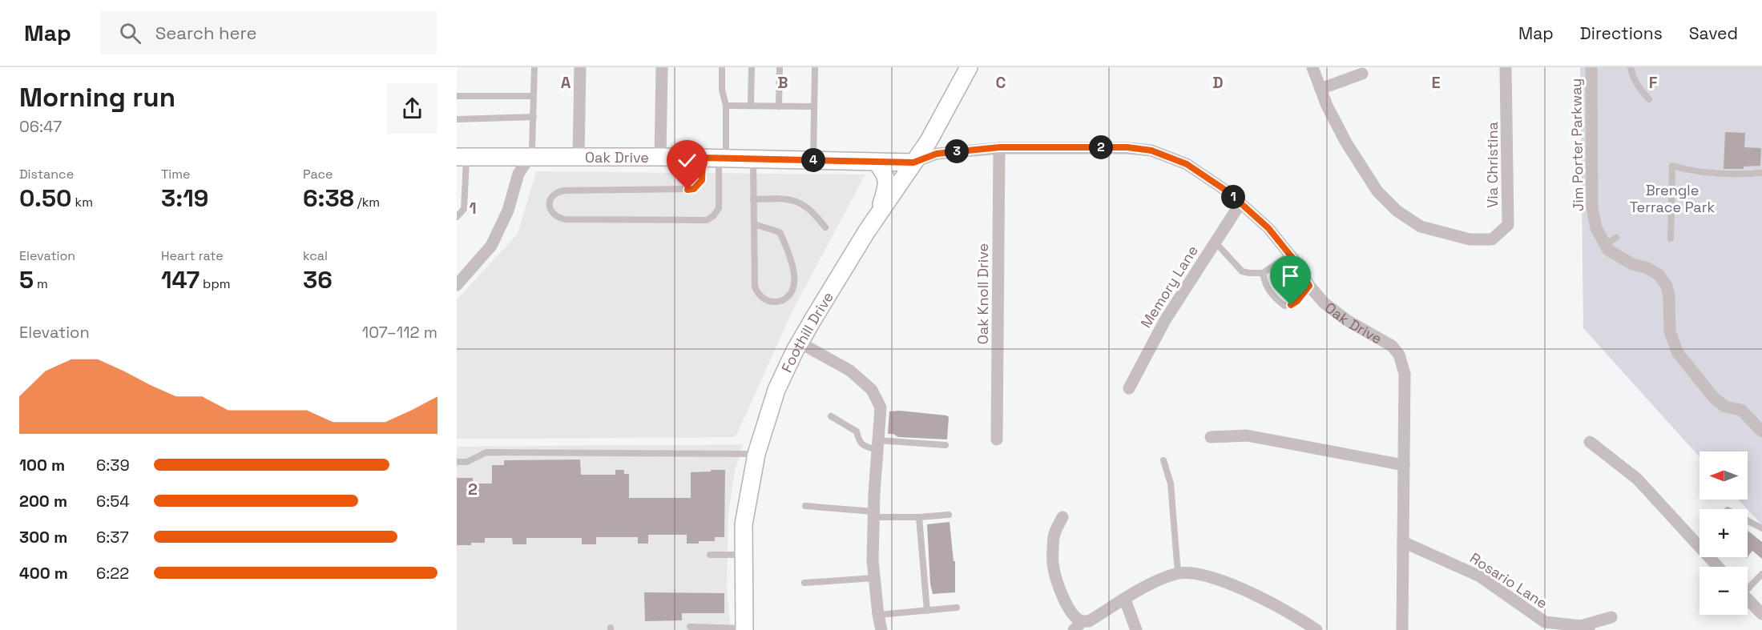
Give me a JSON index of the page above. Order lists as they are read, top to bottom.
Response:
{
  "streets": {
    "street": [
      "Jim Porter Parkway",
      "Oak Drive",
      "Via Christina",
      "Memory Lane",
      "Oak Knoll Drive",
      "Foothill Drive",
      "Rosario Lane"
    ]
  },
  "crossings": [
    ["Oak Drive", "Memory Lane"],
    ["Oak Drive", "Oak Knoll Drive"],
    ["Oak Drive", "Foothill Drive"],
    ["Oak Drive", "Rosario Lane"]
  ],
  "parks": ["Brengle Terrace Park"],
  "north": "left",
  "page": {
    "header": "Map",
    "search": "Search here",
    "nav": ["Map", "Directions", "Saved"],
    "heading": ["Morning run", "06:47"],
    "pins": [
      "2",
      "3",
      "4",
      "1"
    ],
    "stats": [
      ["Distance", "0.50 km"],
      ["Time", "3:19"],
      ["Pace", "6:38 /km"],
      ["Elevation", "5 m"],
      ["Heart rate", "147 bpm"],
      ["kcal", "36"]
    ],
    "chart": ["Elevation", "107–112 m"],
    "list": [
      {
        "name": "100 m",
        "note": "6:39"
      },
      {
        "name": "200 m",
        "note": "6:54"
      },
      {
        "name": "300 m",
        "note": "6:37"
      },
      {
        "name": "400 m",
        "note": "6:22"
      }
    ],
    "map_buttons": ["+", "−"]
  },
  "grid": {
    "columns": [
      "A",
      "B",
      "C",
      "D",
      "E",
      "F"
    ],
    "rows": ["1", "2"]
  }
}
